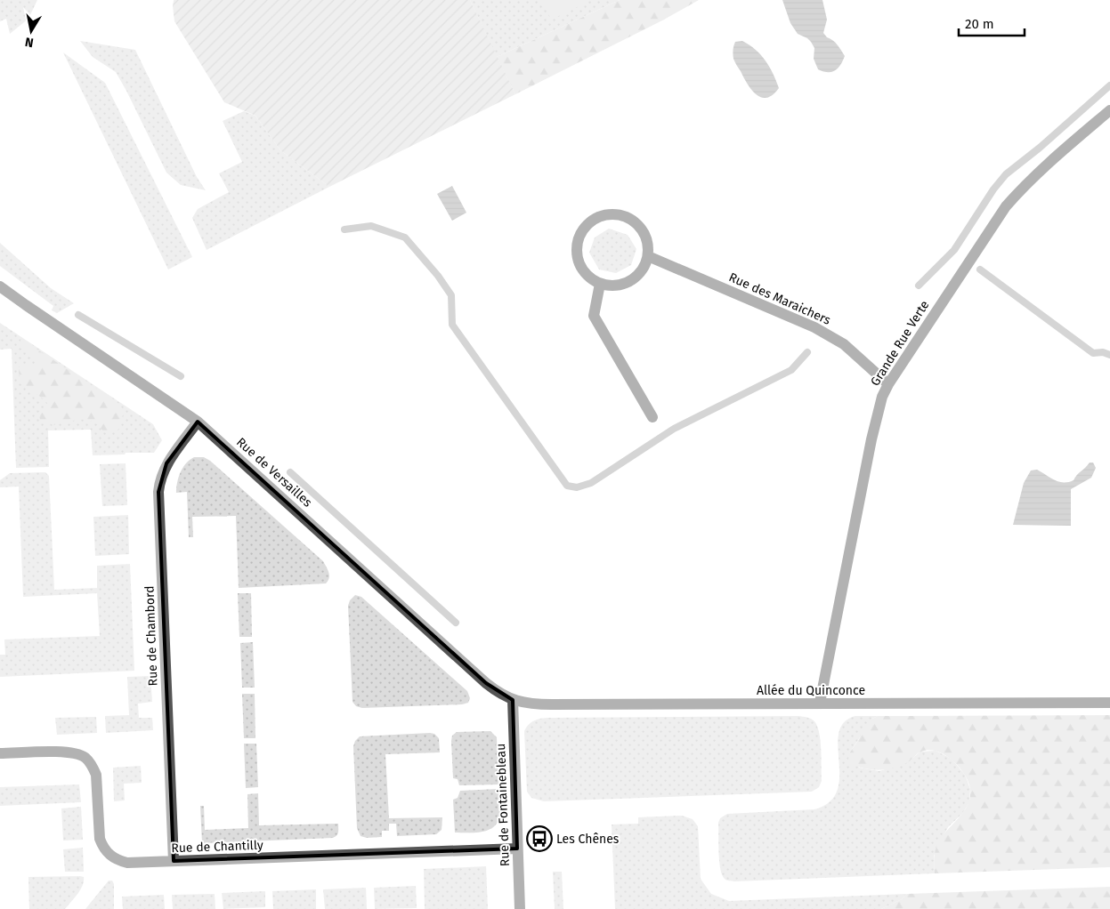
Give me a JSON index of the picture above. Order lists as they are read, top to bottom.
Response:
{
  "streets": {
    "street": [
      "Rue des Maraichers",
      "Grande Rue Verte",
      "Rue de Versailles",
      "Rue de Chambord",
      "Allée du Quinconce",
      "Rue de Fontainebleau",
      "Rue de Chantilly"
    ]
  },
  "crossings": [
    ["Rue des Maraichers", "Grande Rue Verte"],
    ["Grande Rue Verte", "Allée du Quinconce"],
    ["Rue de Versailles", "Rue de Chambord"],
    ["Rue de Versailles", "Allée du Quinconce"],
    ["Rue de Versailles", "Rue de Fontainebleau"],
    ["Rue de Chambord", "Rue de Chantilly"],
    ["Allée du Quinconce", "Rue de Fontainebleau"],
    ["Rue de Fontainebleau", "Rue de Chantilly"]
  ],
  "places": {
    "bus stop": ["Les Chênes"]
  },
  "scale_bar": "20 m",
  "north": "bottom"
}
